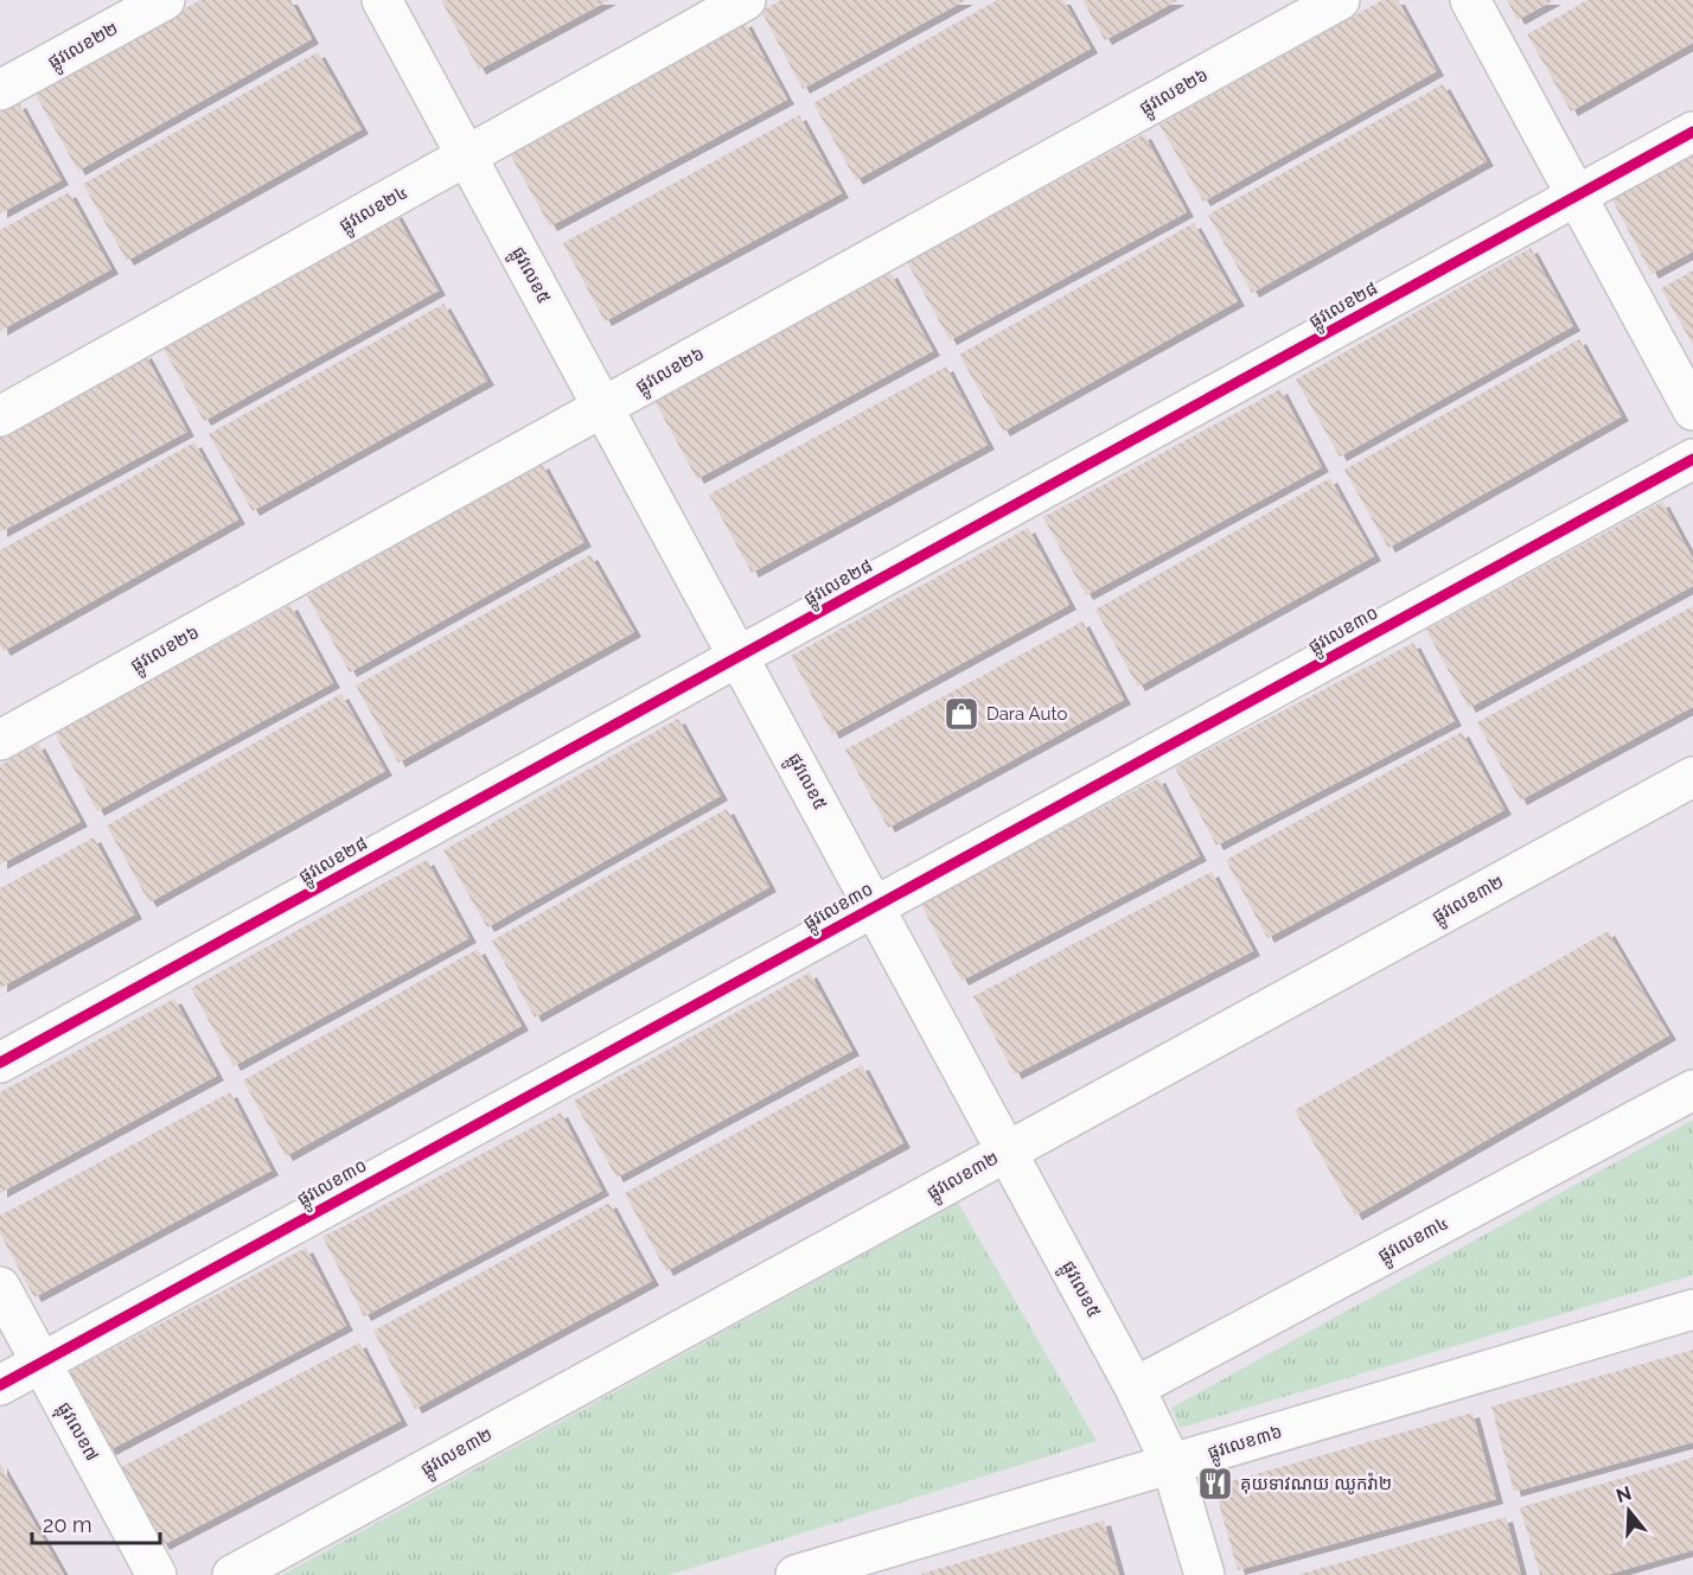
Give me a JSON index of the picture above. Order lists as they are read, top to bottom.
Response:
{
  "streets": {
    "street": [
      "ផ្លូវលេខ២២",
      "ផ្លូវលេខ២៦",
      "ផ្លូវលេខ២៤",
      "ផ្លូវលេខ៥",
      "ផ្លូវលេខ២៨",
      "ផ្លូវលេខ៣០",
      "ផ្លូវលេខ៣២",
      "ផ្លូវលេខ៣៤",
      "ផ្លុវលេខ៧",
      "ផ្លូវលេខ៣៦"
    ]
  },
  "crossings": [
    ["ផ្លូវលេខ២៦", "ផ្លូវលេខ៥"],
    ["ផ្លូវលេខ២៤", "ផ្លូវលេខ៥"],
    ["ផ្លូវលេខ៥", "ផ្លូវលេខ២៨"],
    ["ផ្លូវលេខ៥", "ផ្លូវលេខ៣០"],
    ["ផ្លូវលេខ៥", "ផ្លូវលេខ៣២"],
    ["ផ្លូវលេខ៥", "ផ្លូវលេខ៣៤"],
    ["ផ្លូវលេខ៥", "ផ្លូវលេខ៣៦"],
    ["ផ្លូវលេខ៣០", "ផ្លុវលេខ៧"]
  ],
  "places": {
    "shop": ["Dara Auto"],
    "restaurant": ["គុយទាវណយ ឈូកវ៉ា២"]
  },
  "scale_bar": "20 m",
  "north": "top"
}
